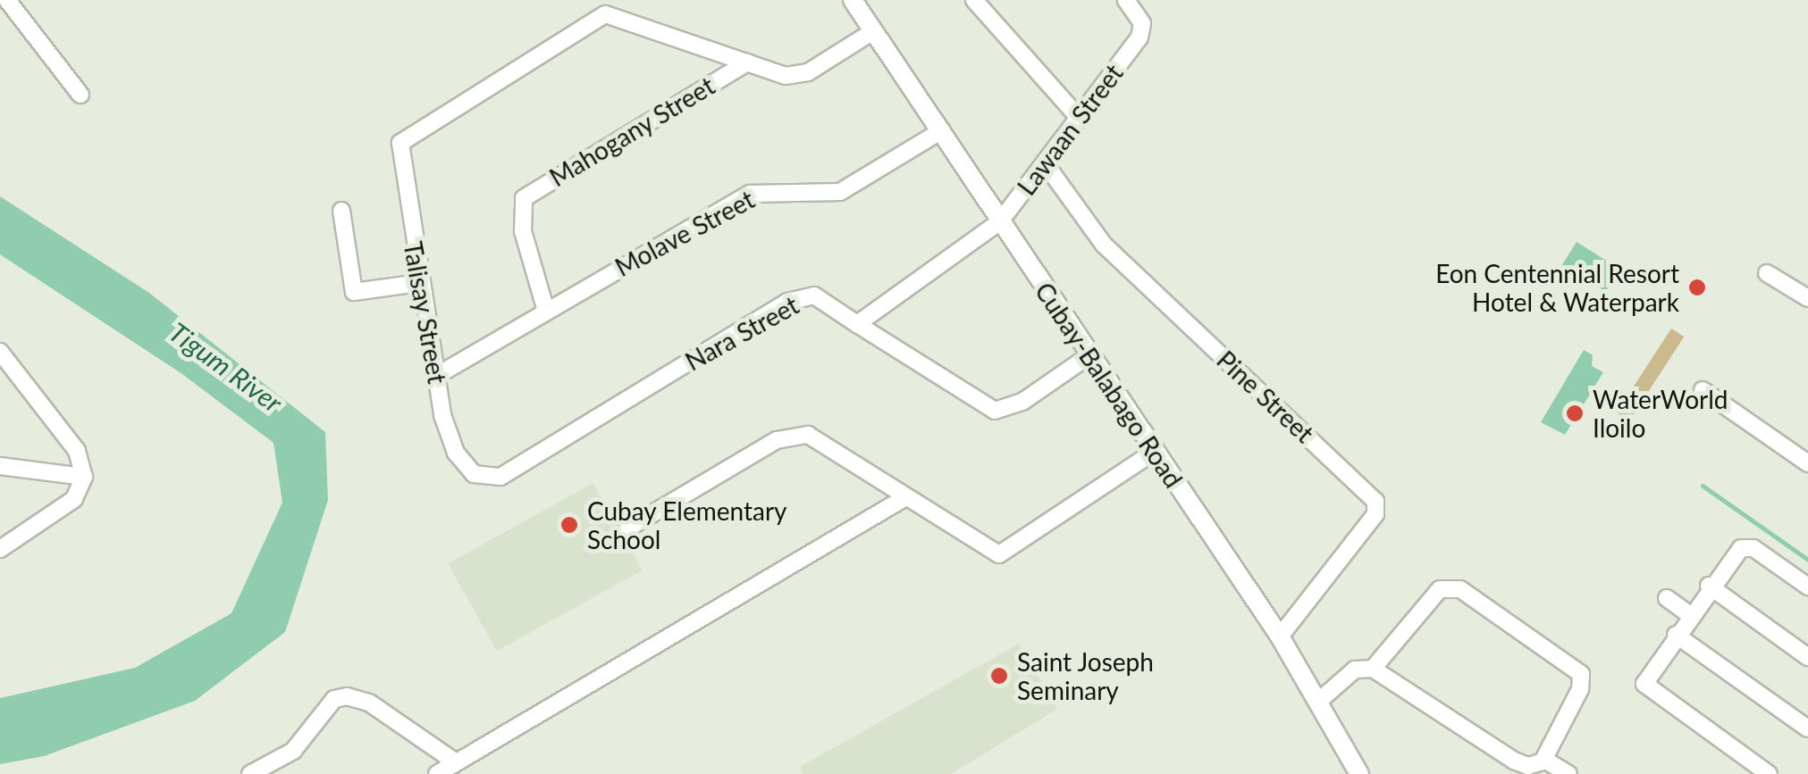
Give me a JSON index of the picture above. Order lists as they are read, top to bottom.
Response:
{
  "streets": {
    "main road": ["Cubay-Balabago Road"],
    "street": [
      "Lawaan Street",
      "Mahogany Street",
      "Molave Street",
      "Talisay Street",
      "Nara Street",
      "Pine Street"
    ]
  },
  "crossings": [
    ["Lawaan Street", "Cubay-Balabago Road"],
    ["Lawaan Street", "Pine Street"],
    ["Mahogany Street", "Molave Street"],
    ["Mahogany Street", "Talisay Street"],
    ["Molave Street", "Talisay Street"],
    ["Molave Street", "Cubay-Balabago Road"],
    ["Talisay Street", "Nara Street"],
    ["Nara Street", "Cubay-Balabago Road"],
    ["Cubay-Balabago Road", "Pine Street"]
  ],
  "water": ["Tigum River"],
  "places": [
    "Eon Centennial Resort Hotel & Waterpark",
    "WaterWorld Iloilo",
    "Cubay Elementary School",
    "Saint Joseph Seminary"
  ]
}
